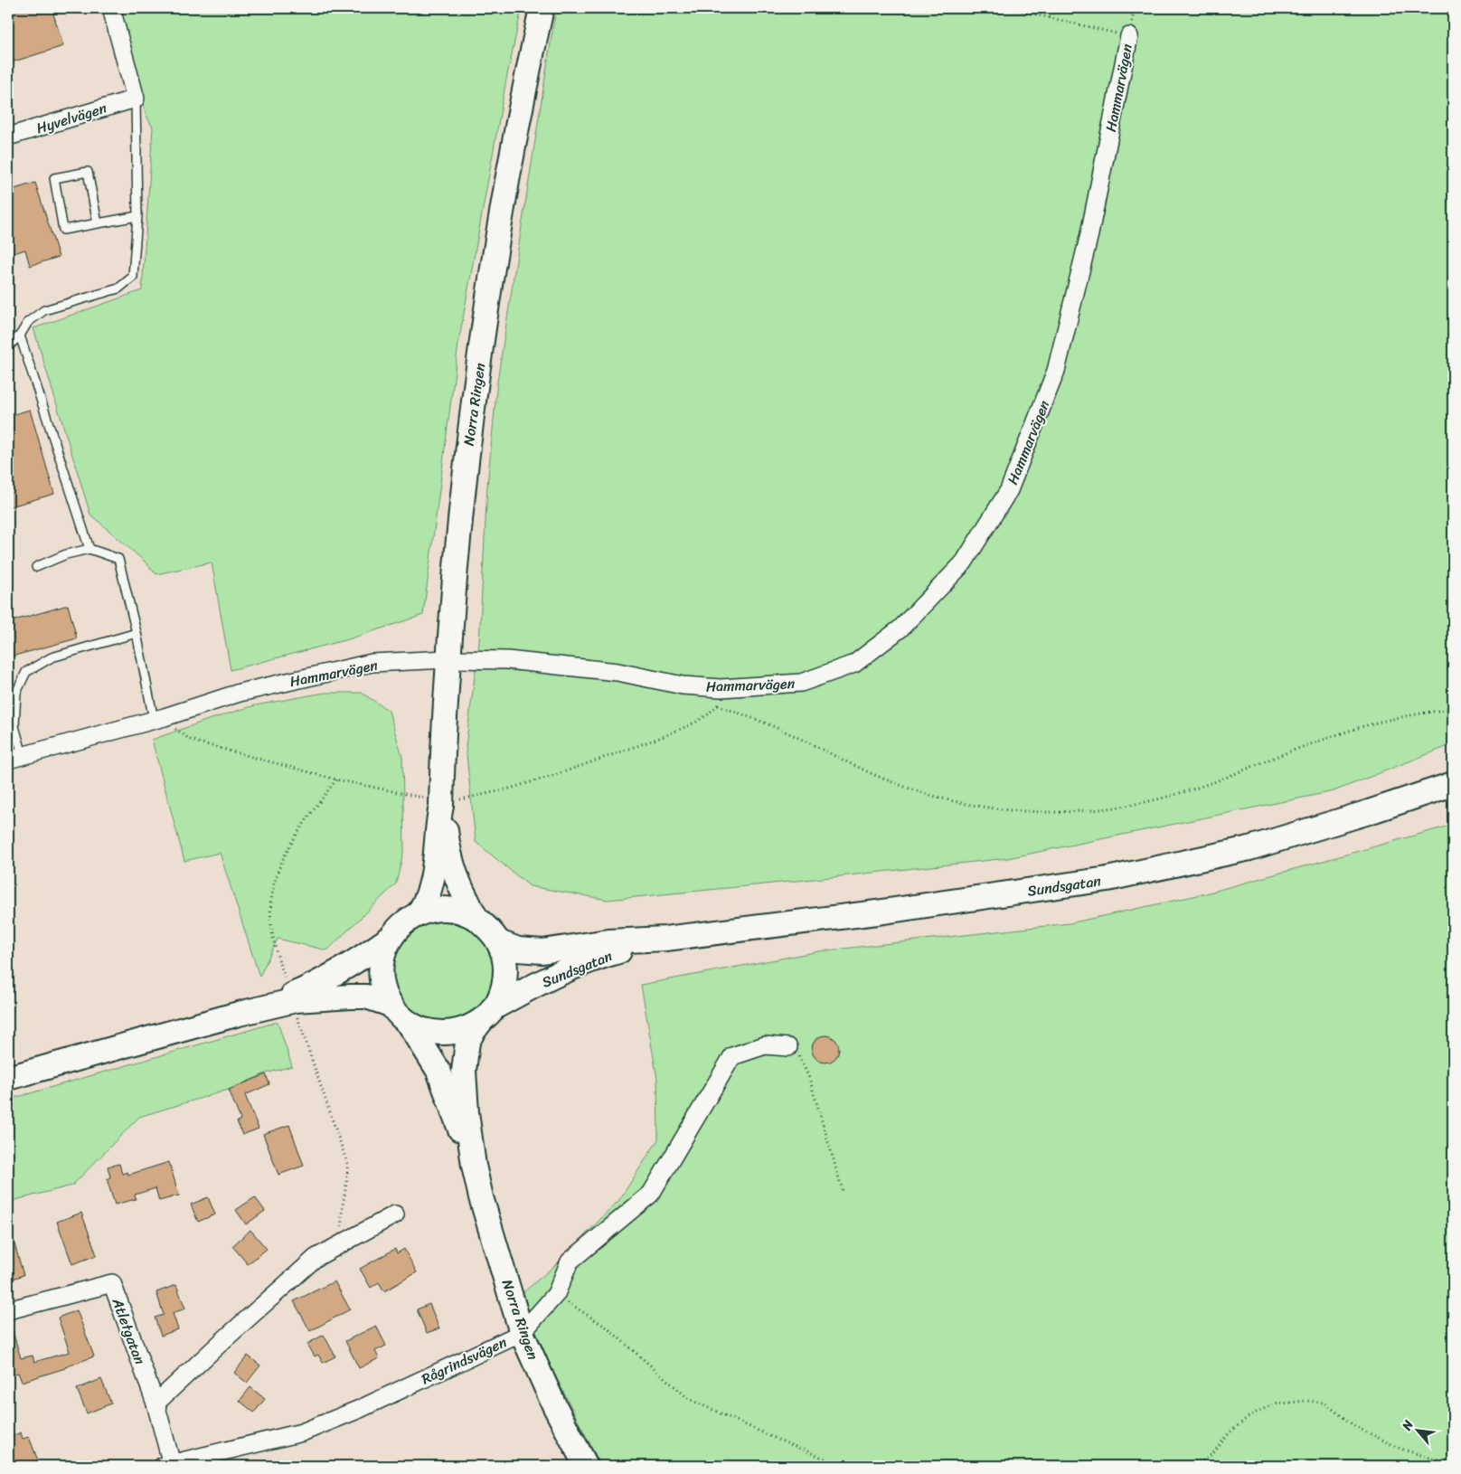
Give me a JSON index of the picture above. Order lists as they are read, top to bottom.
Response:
{
  "streets": {
    "main road": ["Norra Ringen", "Sundsgatan"],
    "street": [
      "Hammarvägen",
      "Hyvelvägen",
      "Atletgatan",
      "Rågrindsvägen"
    ]
  },
  "crossings": [
    ["Hammarvägen", "Norra Ringen"],
    ["Norra Ringen", "Sundsgatan"],
    ["Norra Ringen", "Rågrindsvägen"],
    ["Atletgatan", "Rågrindsvägen"]
  ],
  "north": "top left"
}
